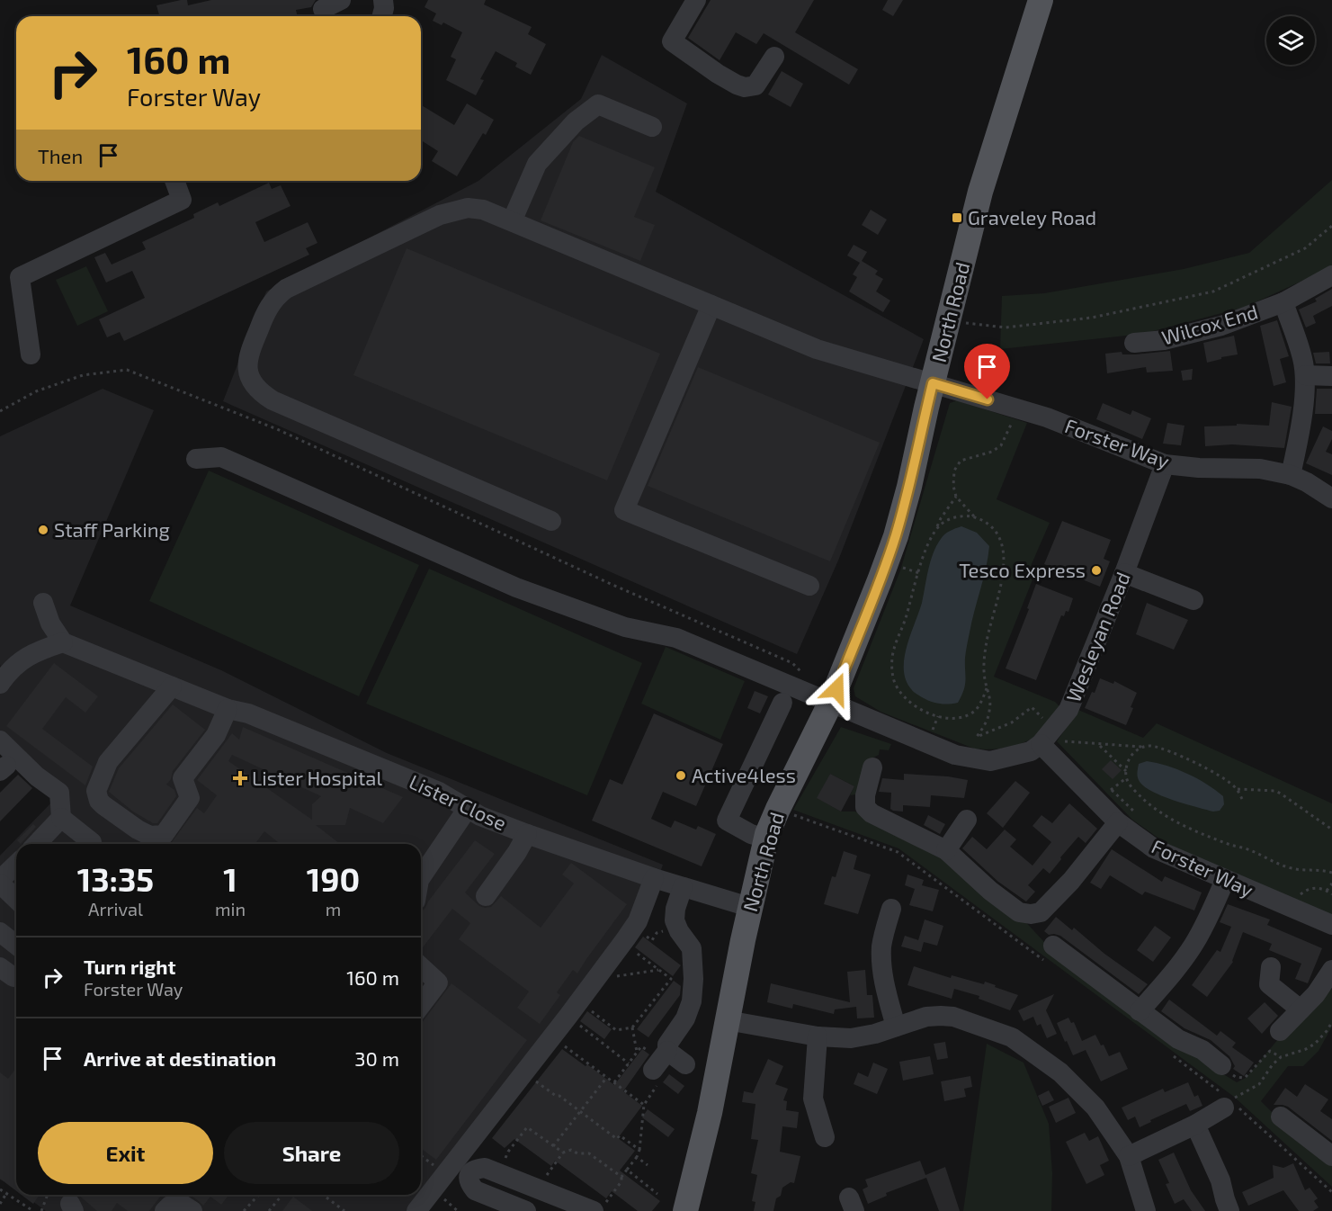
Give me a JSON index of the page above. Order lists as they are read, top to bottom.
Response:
{
  "streets": {
    "main road": ["North Road"],
    "street": [
      "Wilcox End",
      "Forster Way",
      "Wesleyan Road",
      "Lister Close"
    ]
  },
  "crossings": [
    ["North Road", "Forster Way"],
    ["North Road", "Wesleyan Road"],
    ["North Road", "Lister Close"],
    ["Wilcox End", "Forster Way"],
    ["Forster Way", "Wesleyan Road"]
  ],
  "places": {
    "transit": ["Graveley Road"],
    "other": ["Staff Parking", "Tesco Express", "Active4less"],
    "health": ["Lister Hospital"]
  },
  "page": {
    "turn": ["160 m", "Forster Way"],
    "then": "Then",
    "eta": [
      "13:35",
      "Arrival",
      "1",
      "min",
      "190",
      "m"
    ],
    "list": [
      {
        "name": "Turn right",
        "note": "Forster Way",
        "value": "160 m"
      },
      {
        "name": "Arrive at destination",
        "value": "30 m"
      }
    ],
    "buttons": ["Exit", "Share"]
  }
}
